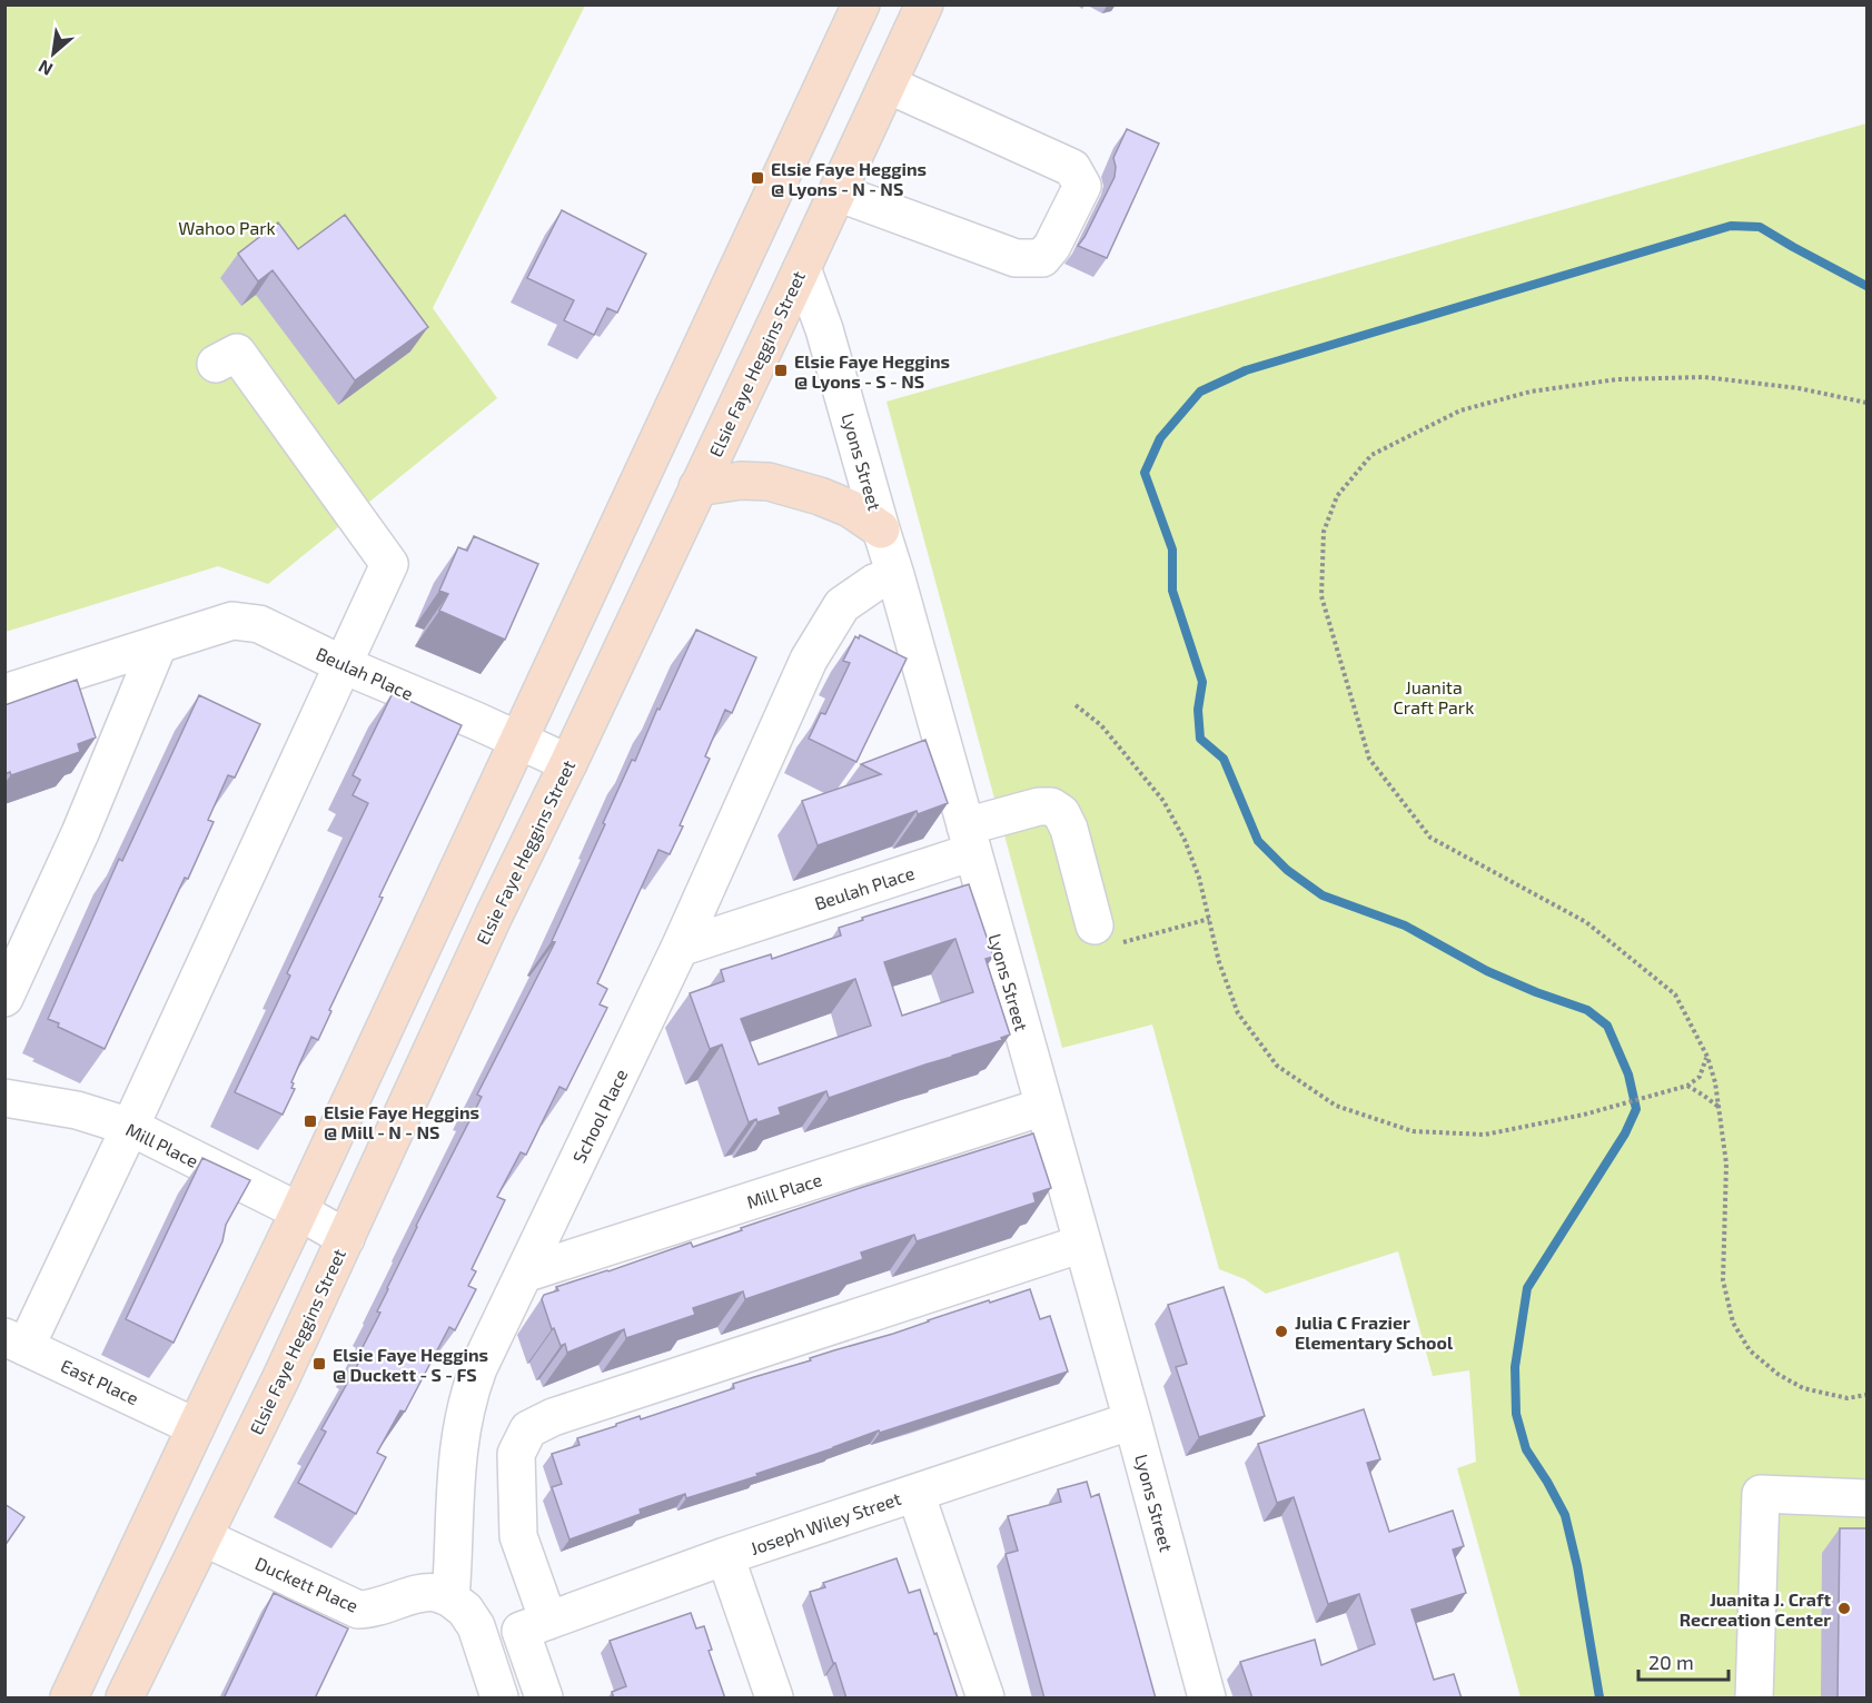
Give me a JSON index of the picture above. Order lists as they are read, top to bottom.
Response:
{
  "streets": {
    "main road": ["Elsie Faye Heggins Street"],
    "street": [
      "Lyons Street",
      "Beulah Place",
      "School Place",
      "Mill Place",
      "East Place",
      "Joseph Wiley Street",
      "Duckett Place"
    ]
  },
  "crossings": [
    ["Elsie Faye Heggins Street", "Lyons Street"],
    ["Elsie Faye Heggins Street", "Beulah Place"],
    ["Elsie Faye Heggins Street", "Mill Place"],
    ["Elsie Faye Heggins Street", "Duckett Place"],
    ["Lyons Street", "Beulah Place"],
    ["Lyons Street", "School Place"],
    ["Lyons Street", "Mill Place"],
    ["Lyons Street", "Joseph Wiley Street"],
    ["Beulah Place", "School Place"],
    ["School Place", "Mill Place"],
    ["School Place", "Duckett Place"]
  ],
  "parks": ["Wahoo Park", "Juanita Craft Park"],
  "places": {
    "transit": [
      "Elsie Faye Heggins @ Lyons - N - NS",
      "Elsie Faye Heggins @ Lyons - S - NS",
      "Elsie Faye Heggins @ Mill - N - NS",
      "Elsie Faye Heggins @ Duckett - S - FS"
    ],
    "other": ["Julia C Frazier Elementary School", "Juanita J. Craft Recreation Center"]
  },
  "scale_bar": "20 m",
  "north": "bottom left"
}
